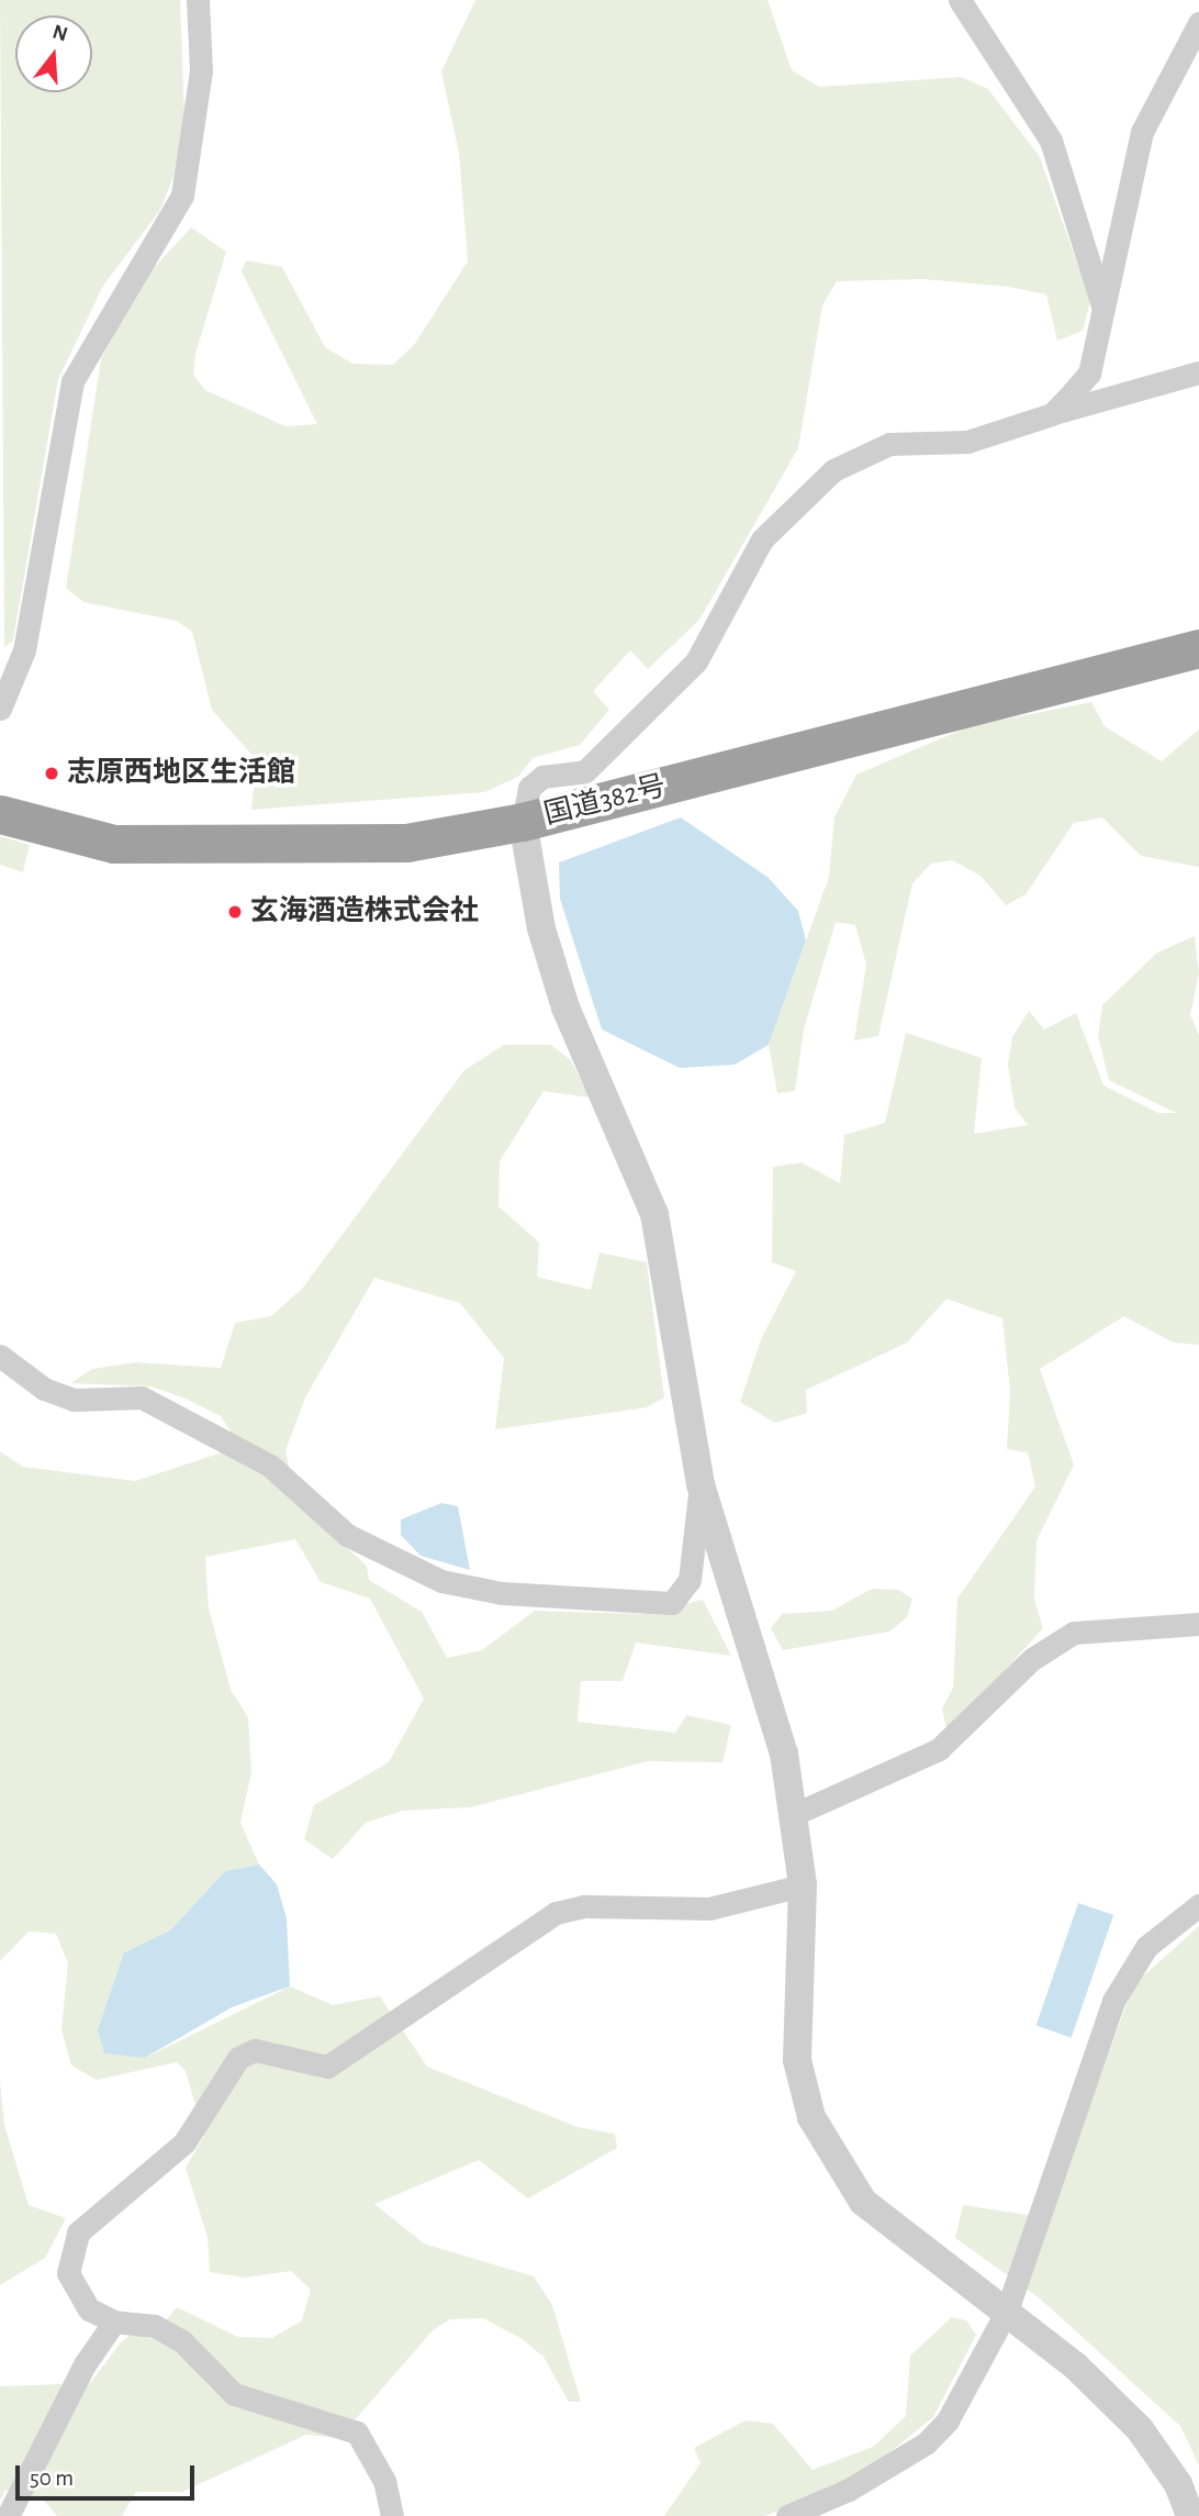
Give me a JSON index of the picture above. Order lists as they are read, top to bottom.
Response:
{
  "streets": {
    "highway": ["国道382号"]
  },
  "places": ["志原西地区生活館", "玄海酒造株式会社"],
  "scale_bar": "50 m",
  "north": "top"
}
